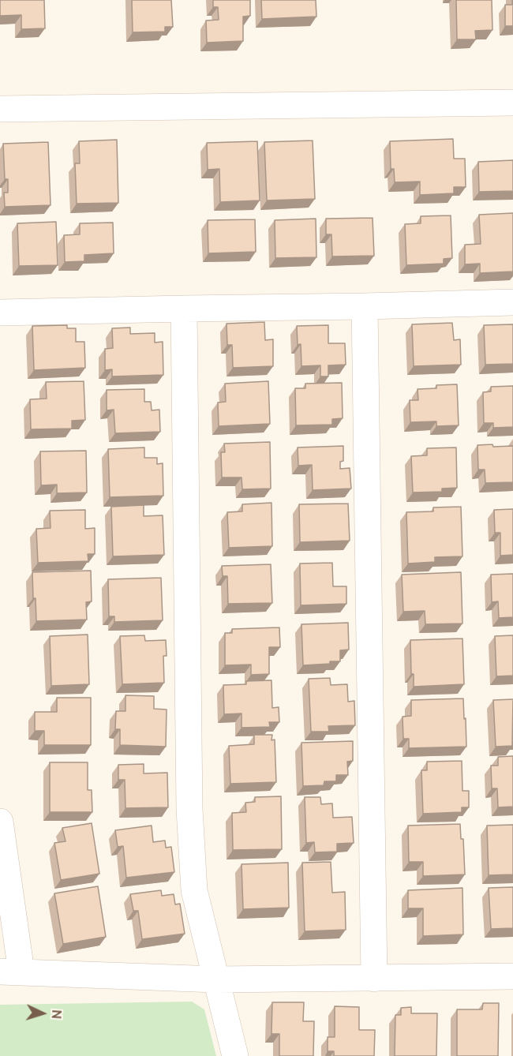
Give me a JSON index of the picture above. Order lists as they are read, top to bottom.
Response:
{
  "north": "right"
}
